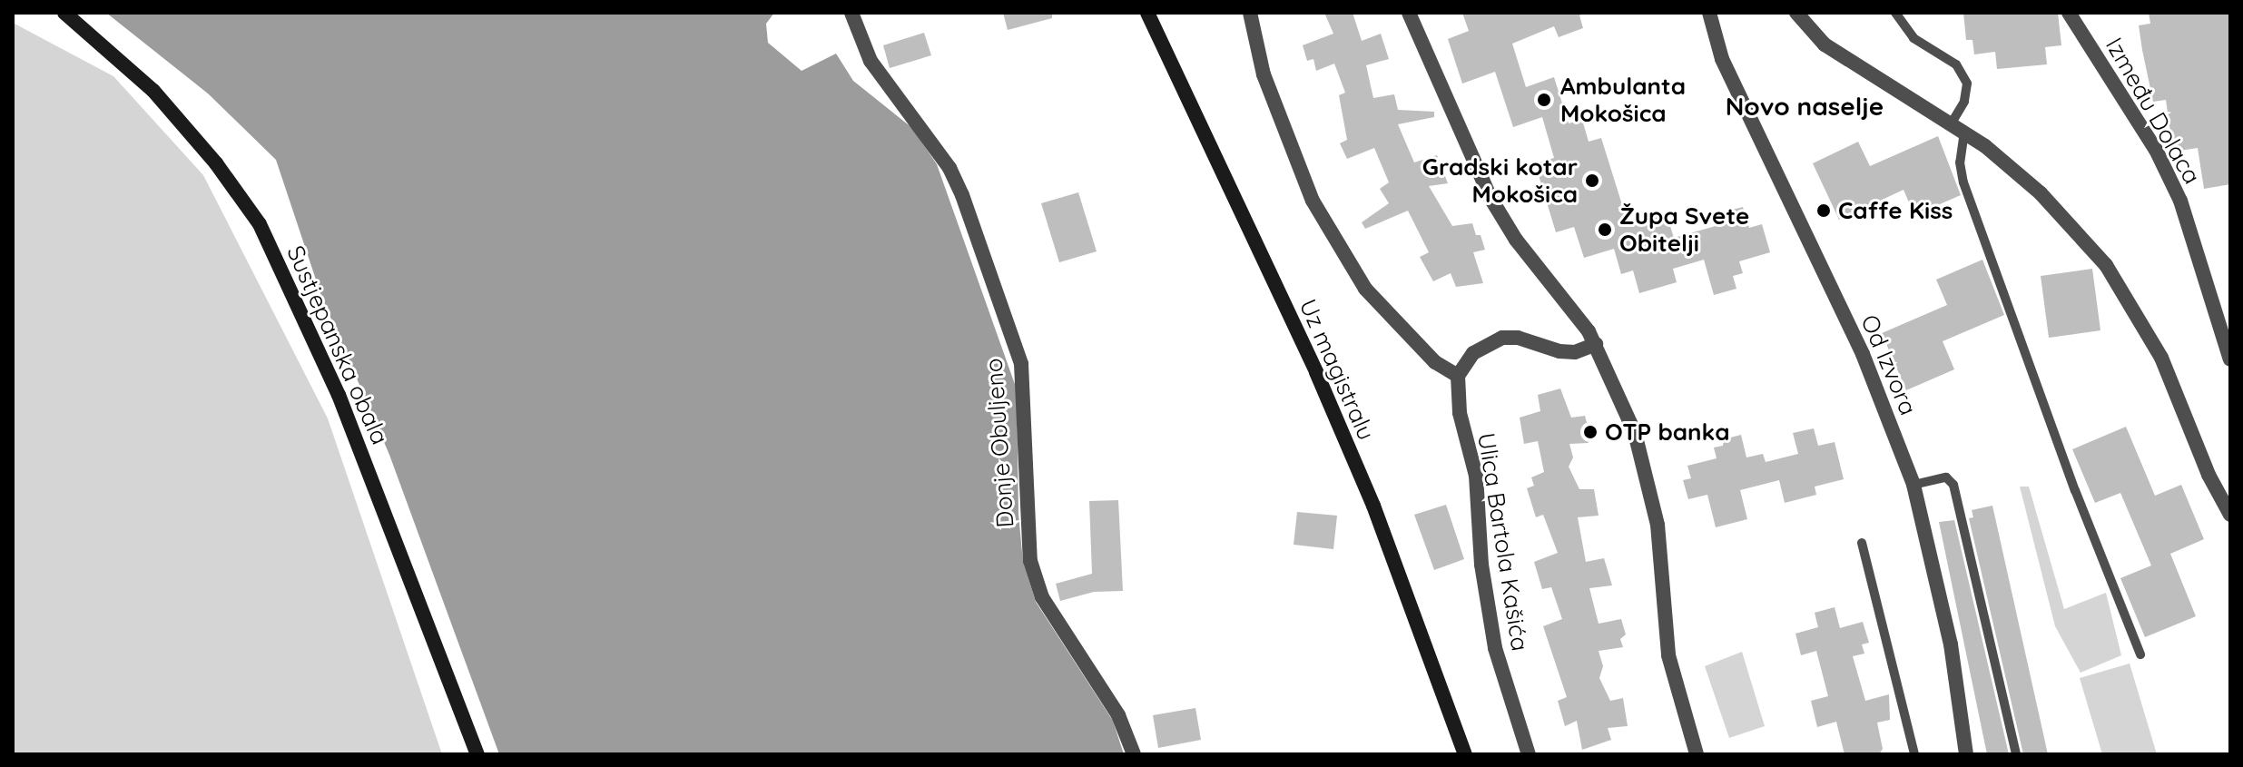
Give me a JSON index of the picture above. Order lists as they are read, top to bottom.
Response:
{
  "streets": {
    "main road": ["Sustjepanska obala", "Uz magistralu"],
    "street": [
      "Između Dolaca",
      "Od Izvora",
      "Donje Obuljeno",
      "Ulica Bartola Kašića"
    ]
  },
  "districts": ["Novo naselje"],
  "places": [
    "Ambulanta Mokošica",
    "Gradski kotar Mokošica",
    "Caffe Kiss",
    "Župa Svete Obitelji",
    "OTP banka"
  ]
}
